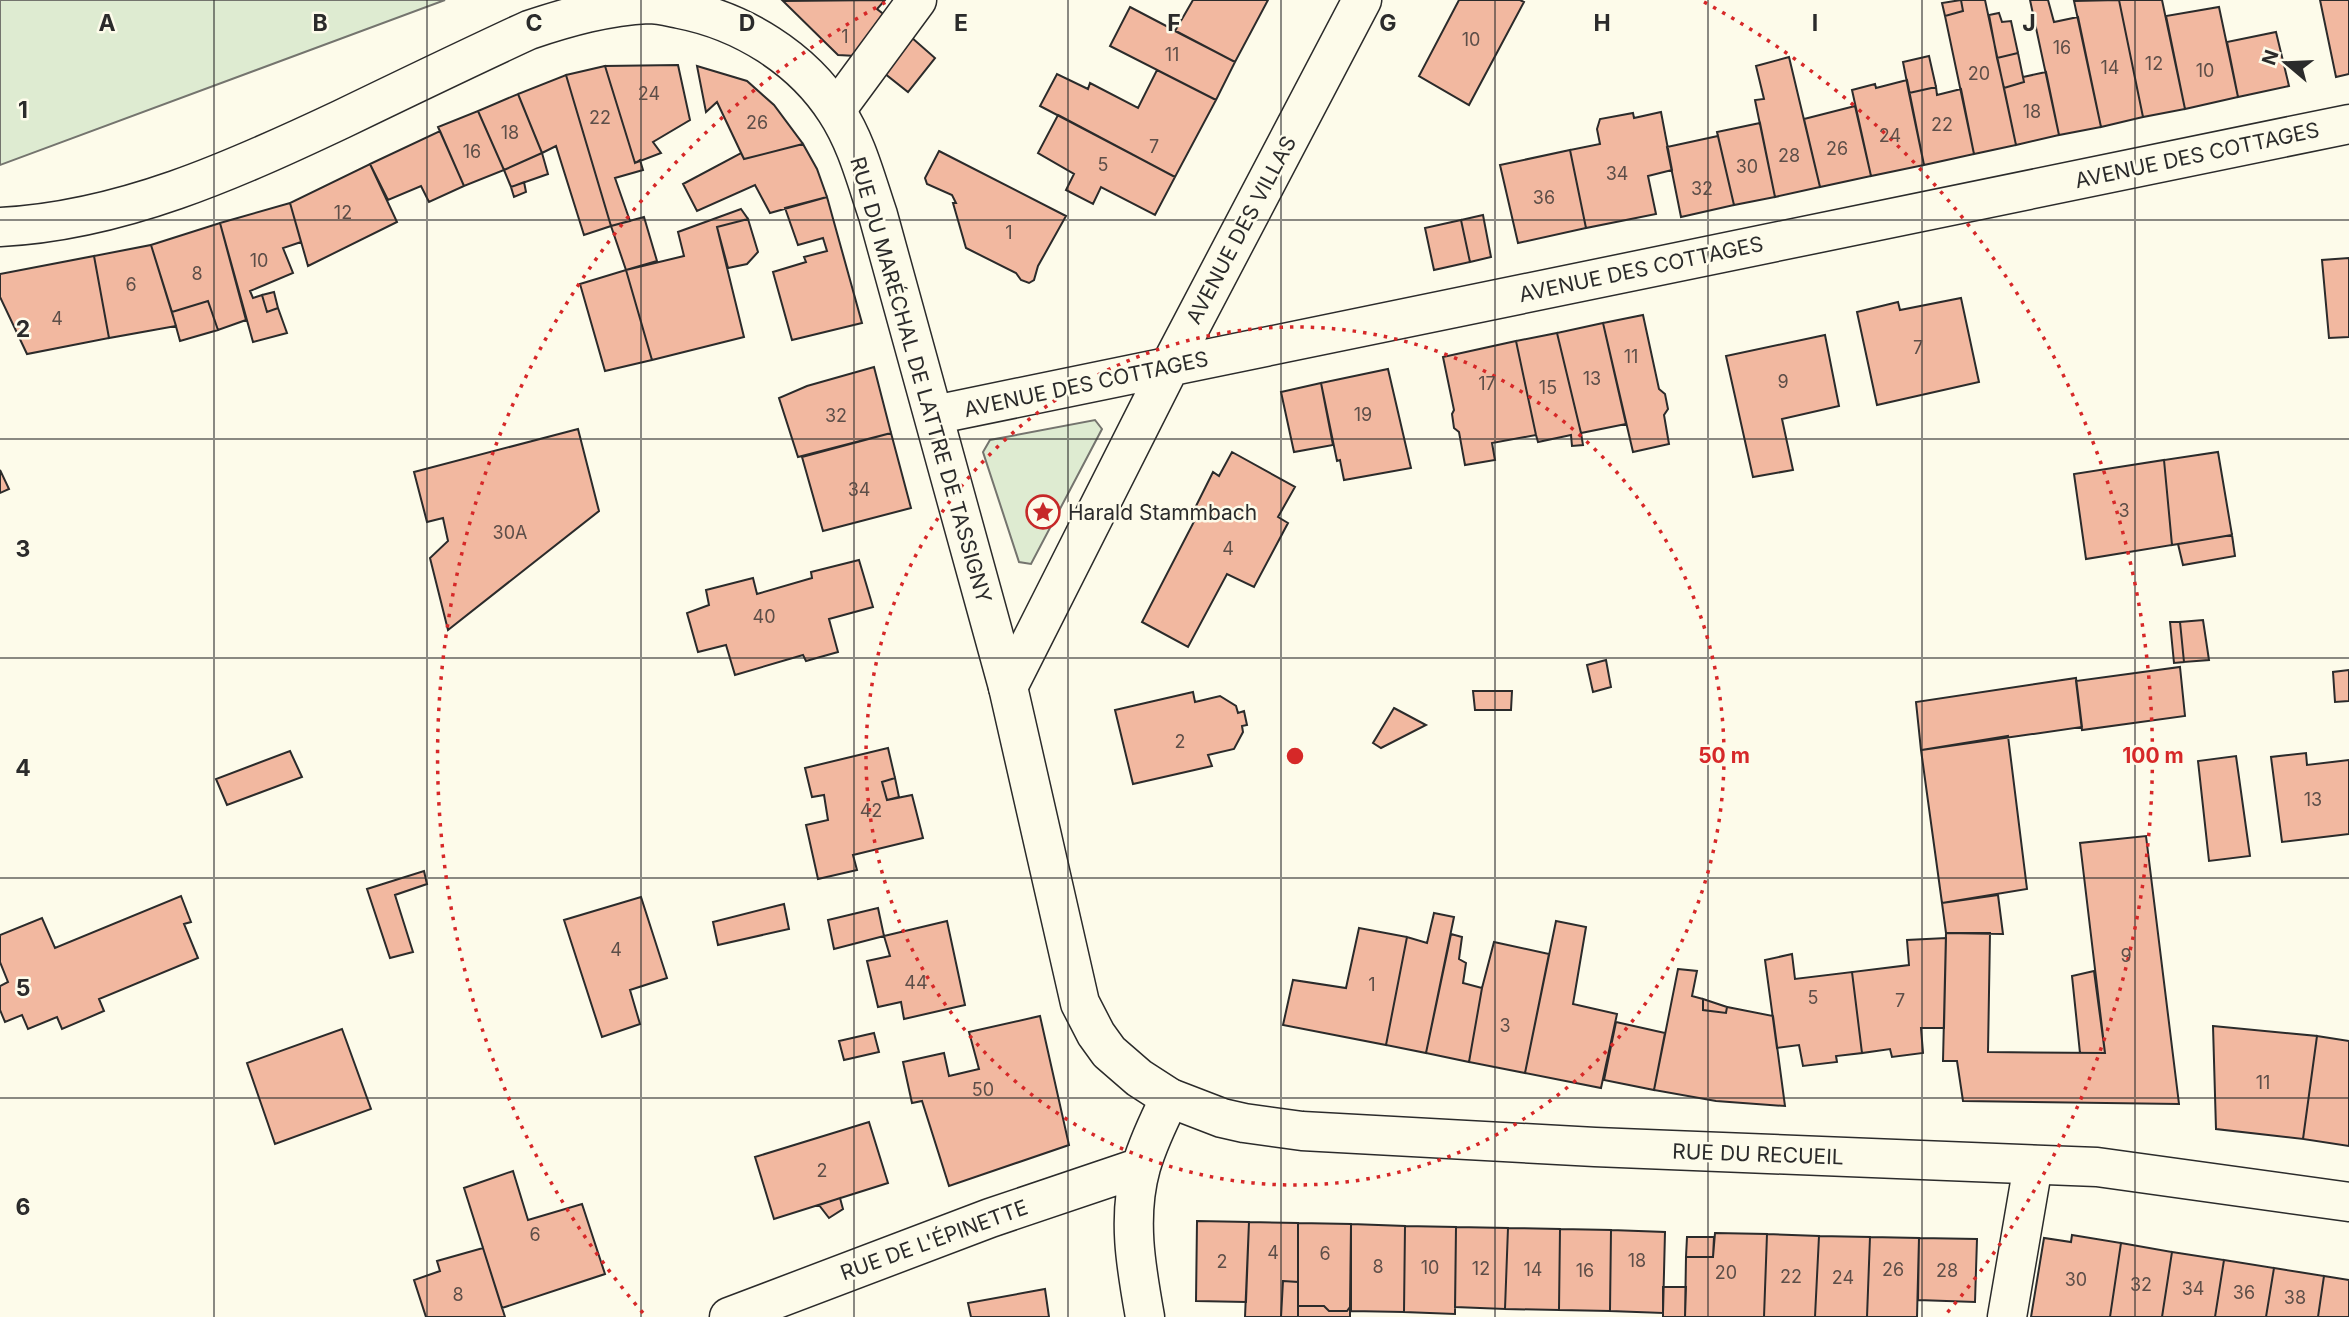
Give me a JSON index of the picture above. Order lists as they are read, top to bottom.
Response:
{
  "streets": {
    "street": [
      "AVENUE DES COTTAGES",
      "AVENUE DES VILLAS",
      "RUE DU MARÉCHAL DE LATTRE DE TASSIGNY",
      "RUE DU RECUEIL",
      "RUE DE L'ÉPINETTE"
    ]
  },
  "crossings": [
    ["AVENUE DES COTTAGES", "AVENUE DES VILLAS"],
    ["AVENUE DES COTTAGES", "RUE DU MARÉCHAL DE LATTRE DE TASSIGNY"],
    ["AVENUE DES VILLAS", "RUE DU MARÉCHAL DE LATTRE DE TASSIGNY"],
    ["RUE DU MARÉCHAL DE LATTRE DE TASSIGNY", "RUE DU RECUEIL"]
  ],
  "places": {
    "place": ["Harald Stammbach"]
  },
  "house_numbers": [
    "1",
    "10",
    "16",
    "11",
    "12",
    "14",
    "10",
    "20",
    "24",
    "18",
    "22",
    "26",
    "22",
    "18",
    "24",
    "7",
    "26",
    "16",
    "28",
    "5",
    "30",
    "34",
    "32",
    "36",
    "12",
    "1",
    "10",
    "8",
    "6",
    "4",
    "7",
    "11",
    "13",
    "9",
    "17",
    "15",
    "19",
    "32",
    "34",
    "3",
    "30A",
    "4",
    "40",
    "2",
    "13",
    "42",
    "4",
    "9",
    "44",
    "1",
    "5",
    "7",
    "3",
    "11",
    "50",
    "2",
    "6",
    "4",
    "6",
    "18",
    "2",
    "8",
    "10",
    "12",
    "14",
    "26",
    "16",
    "28",
    "20",
    "22",
    "24",
    "30",
    "32",
    "34",
    "36",
    "8",
    "38"
  ],
  "north": "left",
  "grid": {
    "columns": [
      "A",
      "B",
      "C",
      "D",
      "E",
      "F",
      "G",
      "H",
      "I",
      "J"
    ],
    "rows": [
      "1",
      "2",
      "3",
      "4",
      "5",
      "6"
    ]
  },
  "rings": ["50 m", "100 m"]
}
